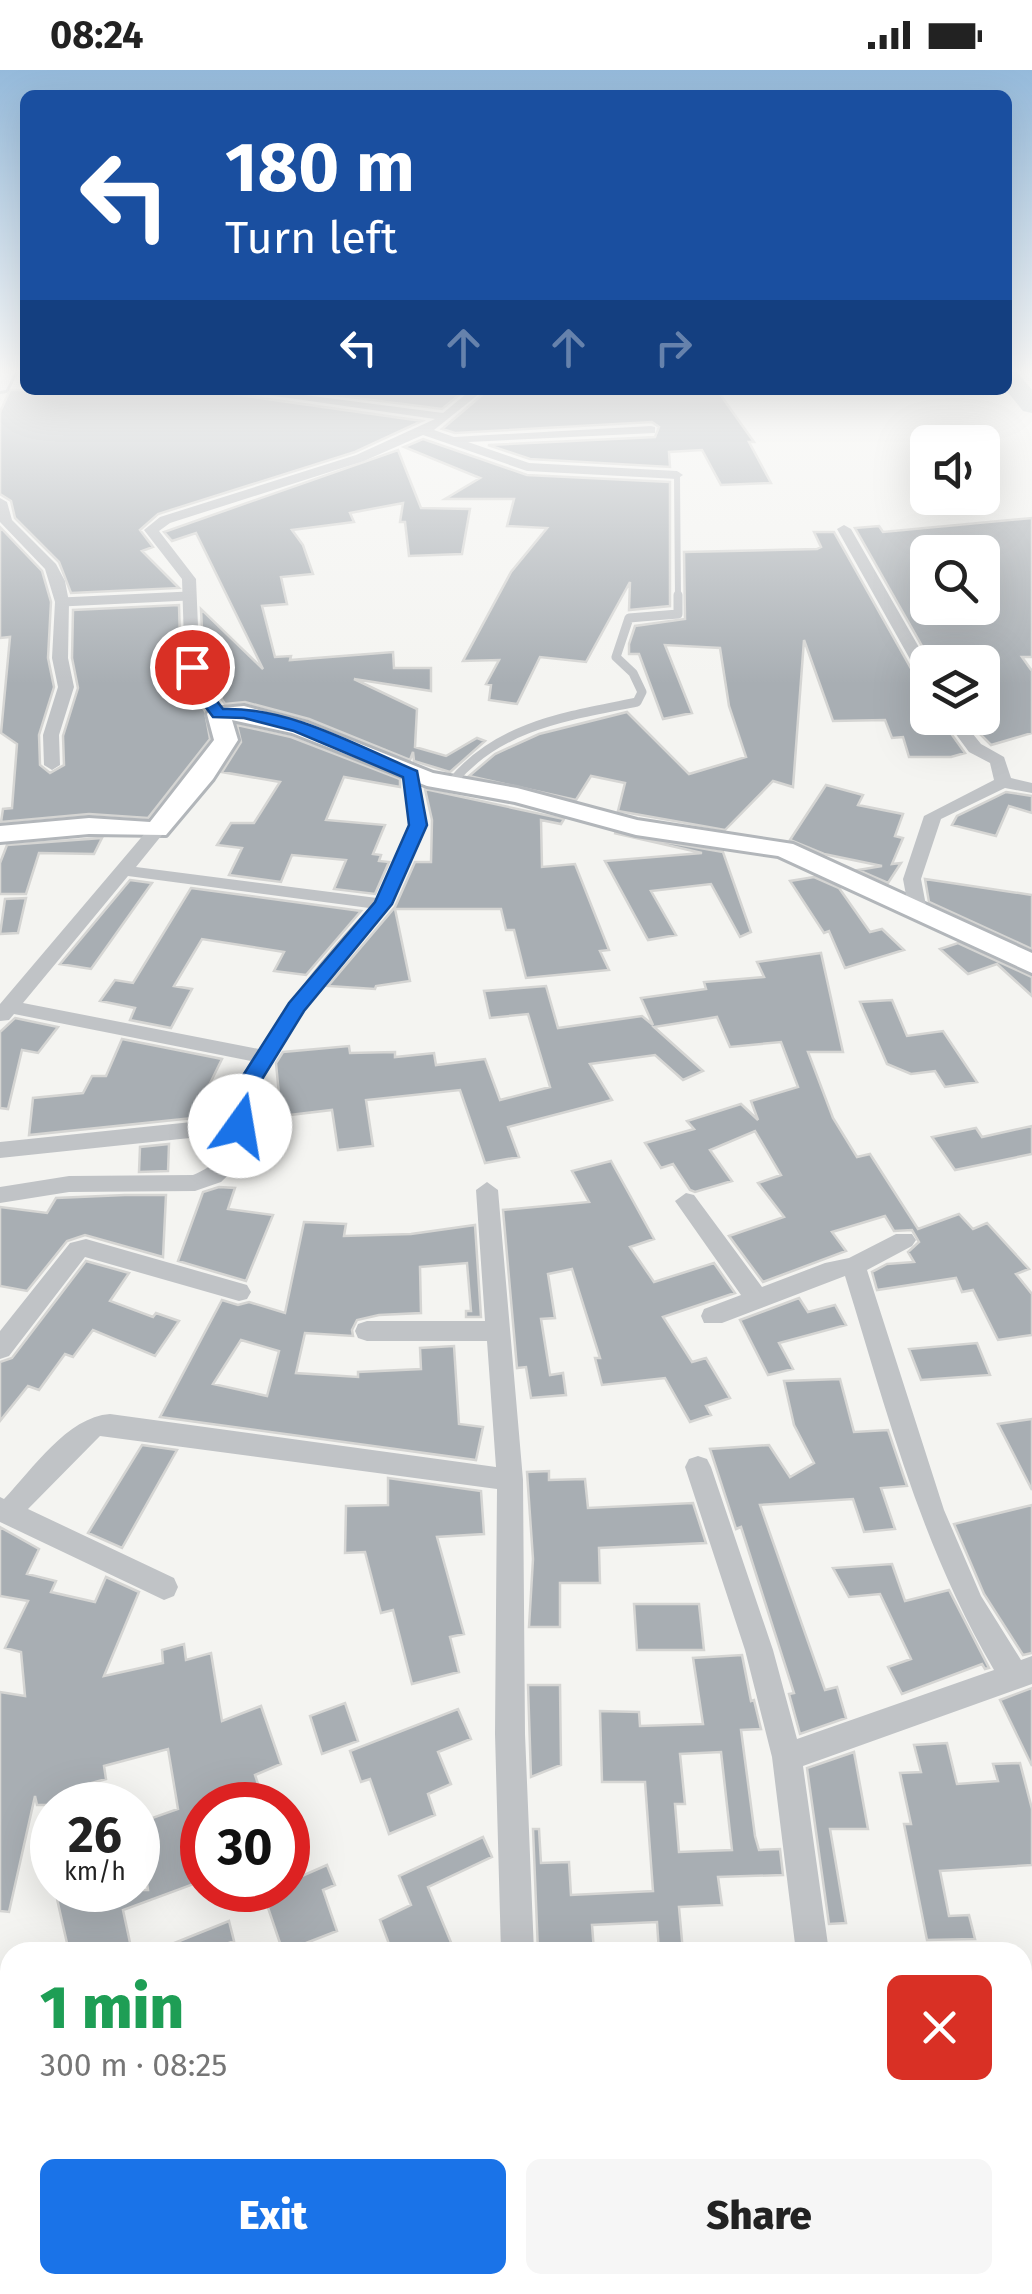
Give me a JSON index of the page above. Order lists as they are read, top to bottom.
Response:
{
  "page": {
    "status": "08:24",
    "turn": ["180 m", "Turn left"],
    "speed": "26 km/h",
    "limit": "30",
    "heading": ["1 min", "300 m · 08:25"],
    "buttons": ["Exit", "Share"]
  }
}
